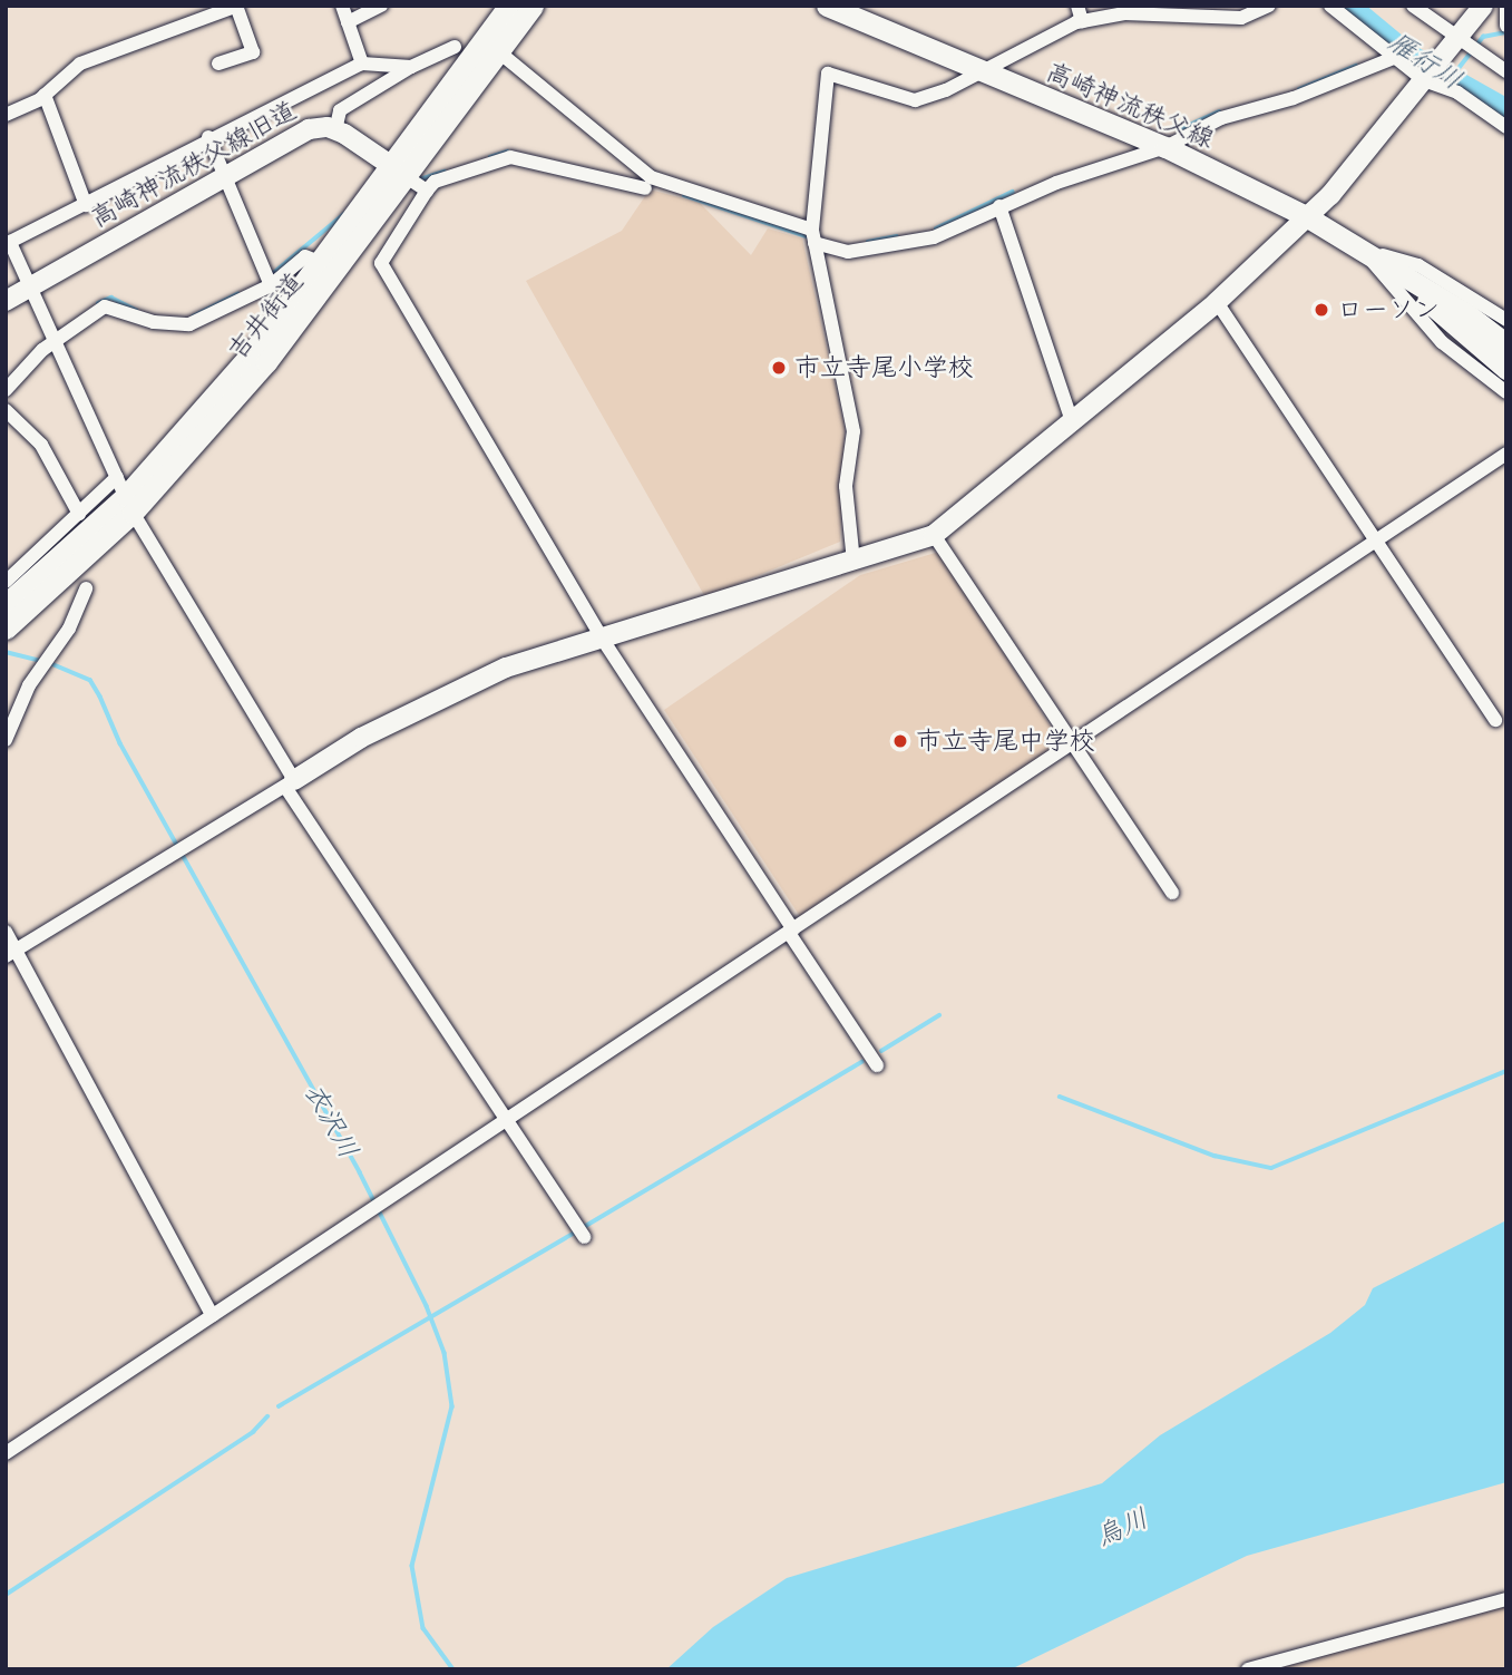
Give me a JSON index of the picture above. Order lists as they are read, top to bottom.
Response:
{
  "streets": {
    "main road": ["高崎神流秩父線", "吉井街道"],
    "street": ["高崎神流秩父線旧道"]
  },
  "crossings": [
    ["高崎神流秩父線旧道", "吉井街道"]
  ],
  "water": ["雁行川", "衣沢川", "烏川"],
  "places": ["ローソン", "市立寺尾小学校", "市立寺尾中学校"]
}
